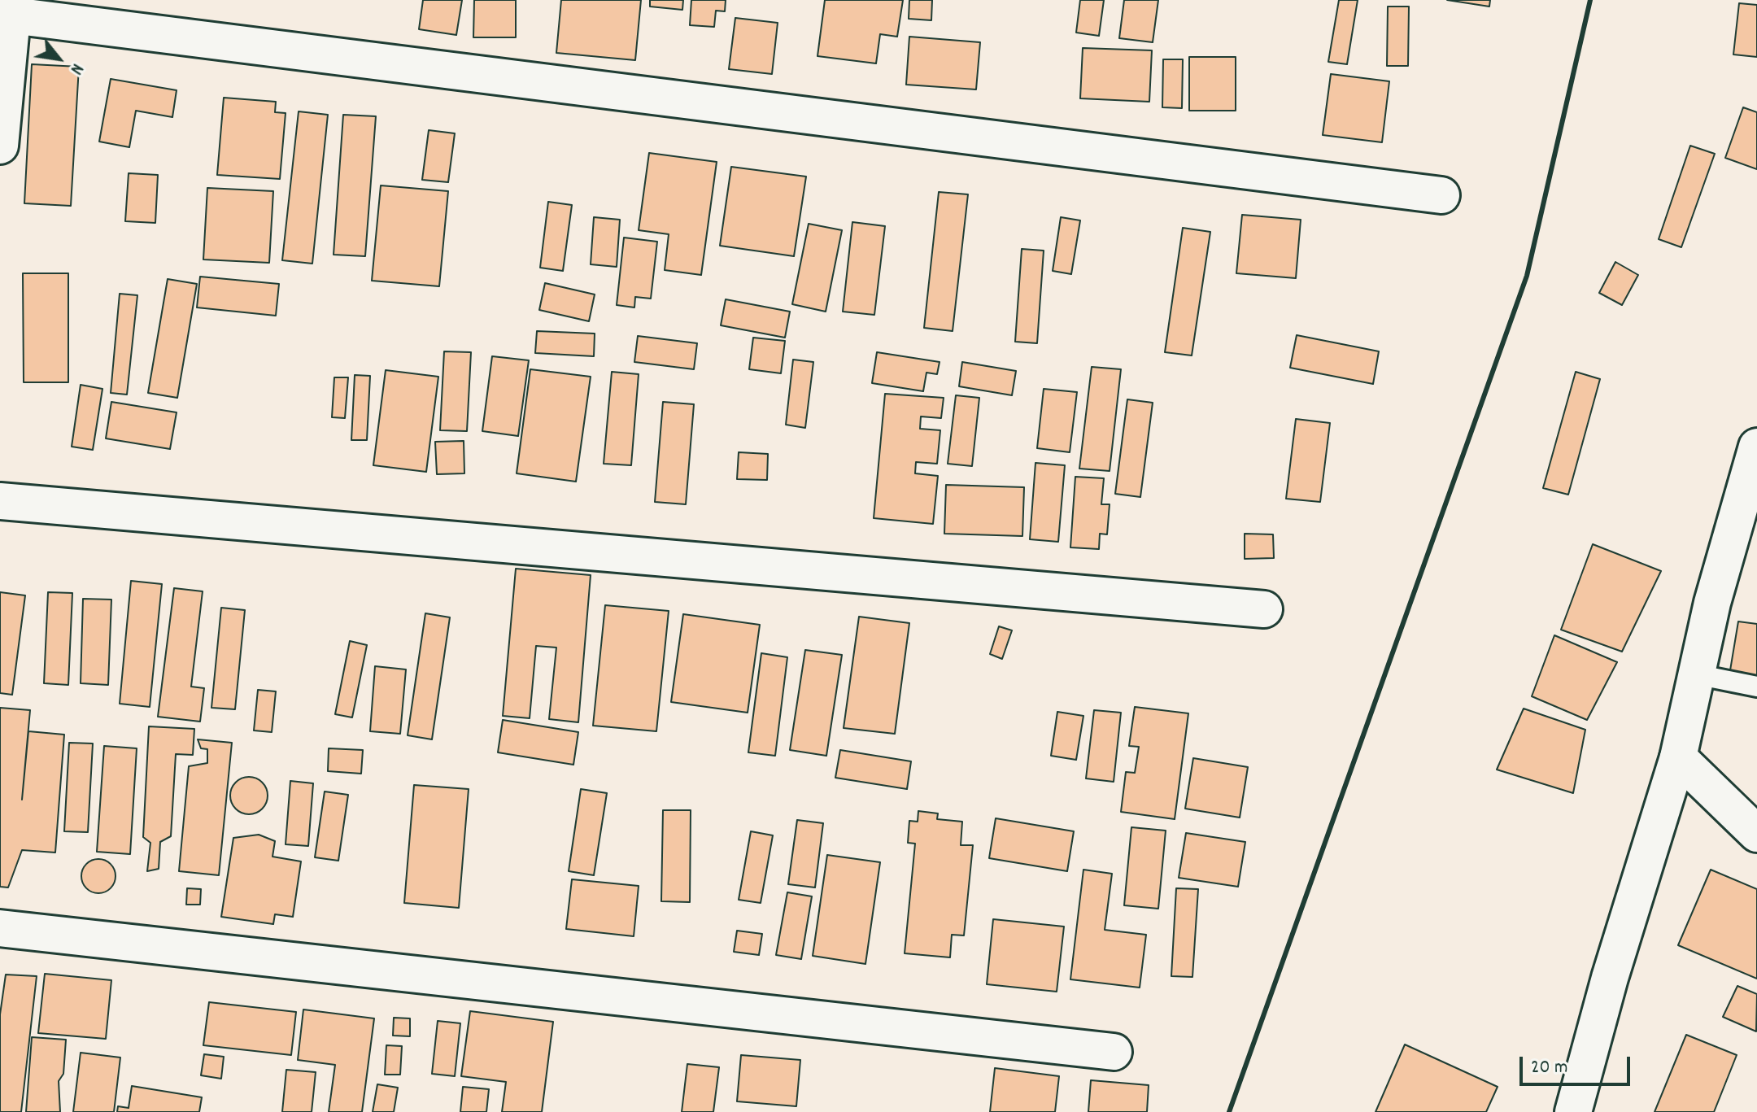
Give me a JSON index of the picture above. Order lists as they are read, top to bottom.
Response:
{
  "scale_bar": "20 m",
  "north": "bottom right"
}
